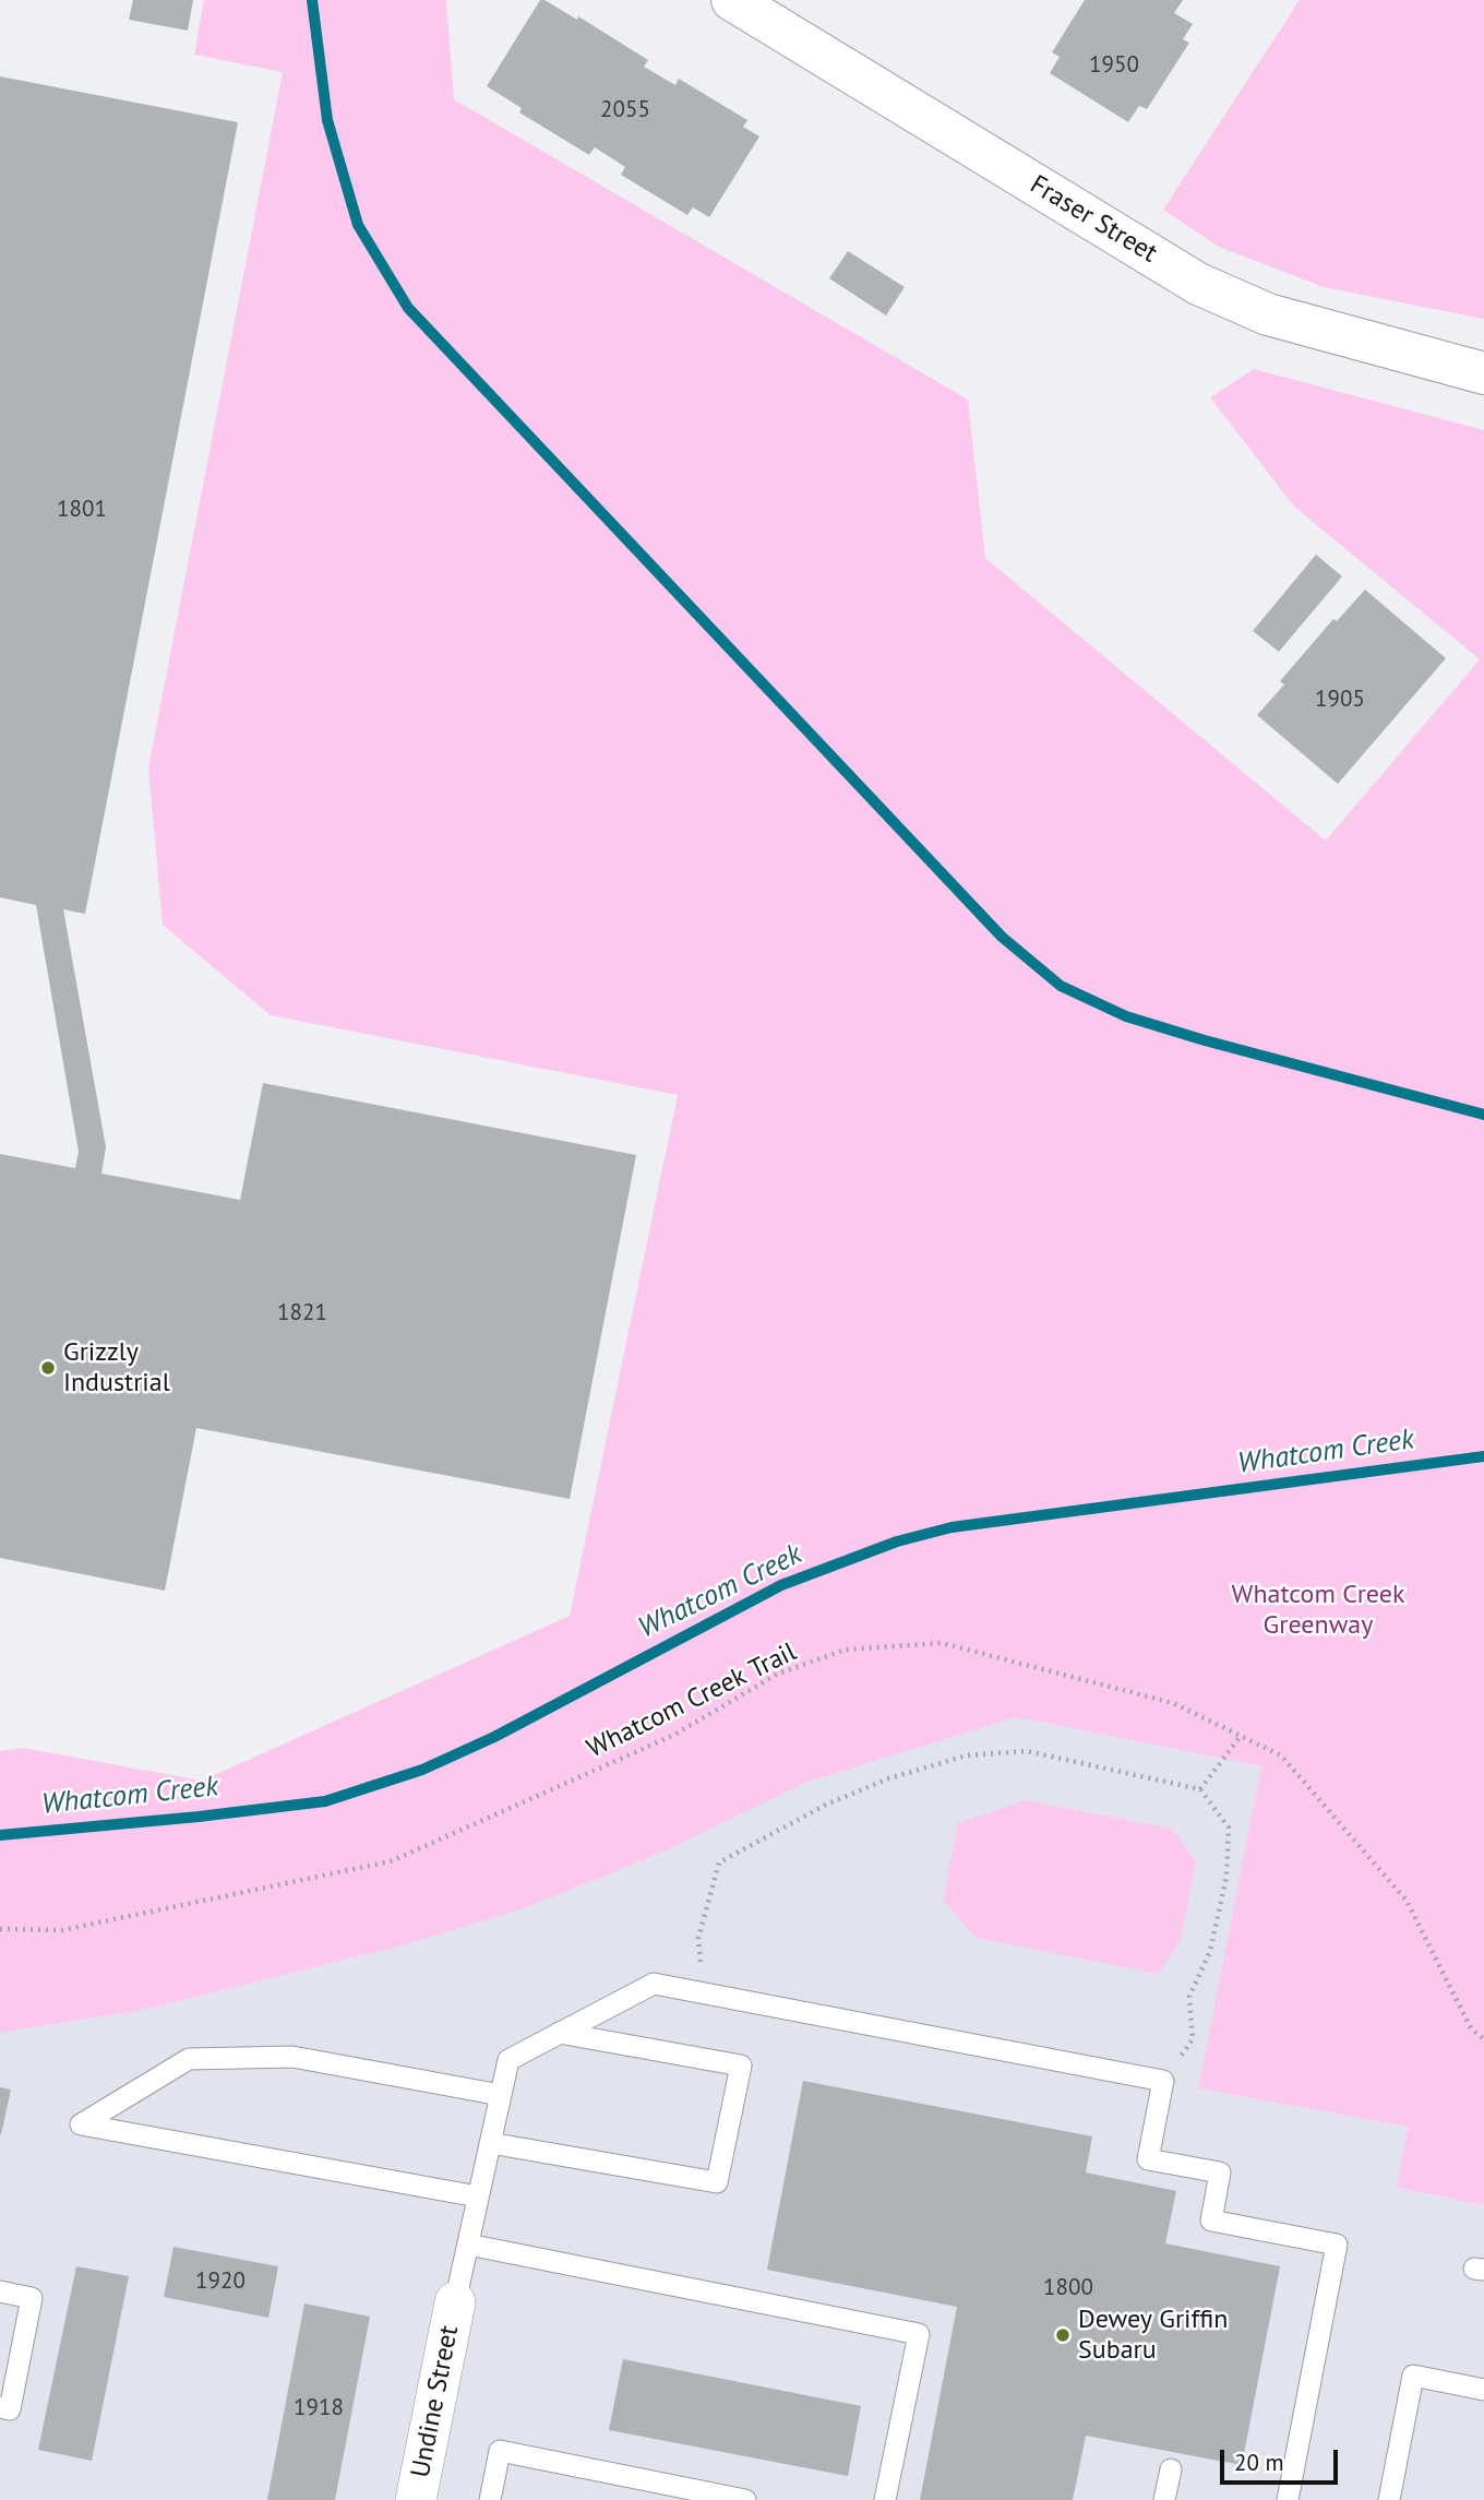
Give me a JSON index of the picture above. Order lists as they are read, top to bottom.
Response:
{
  "streets": {
    "street": ["Fraser Street", "Undine Street"],
    "path": ["Whatcom Creek Trail"]
  },
  "water": ["Whatcom Creek"],
  "parks": ["Whatcom Creek Greenway"],
  "places": ["Grizzly Industrial", "Dewey Griffin Subaru"],
  "house_numbers": [
    "1950",
    "2055",
    "1801",
    "1905",
    "1821",
    "1920",
    "1800",
    "1918"
  ],
  "scale_bar": "20 m"
}
